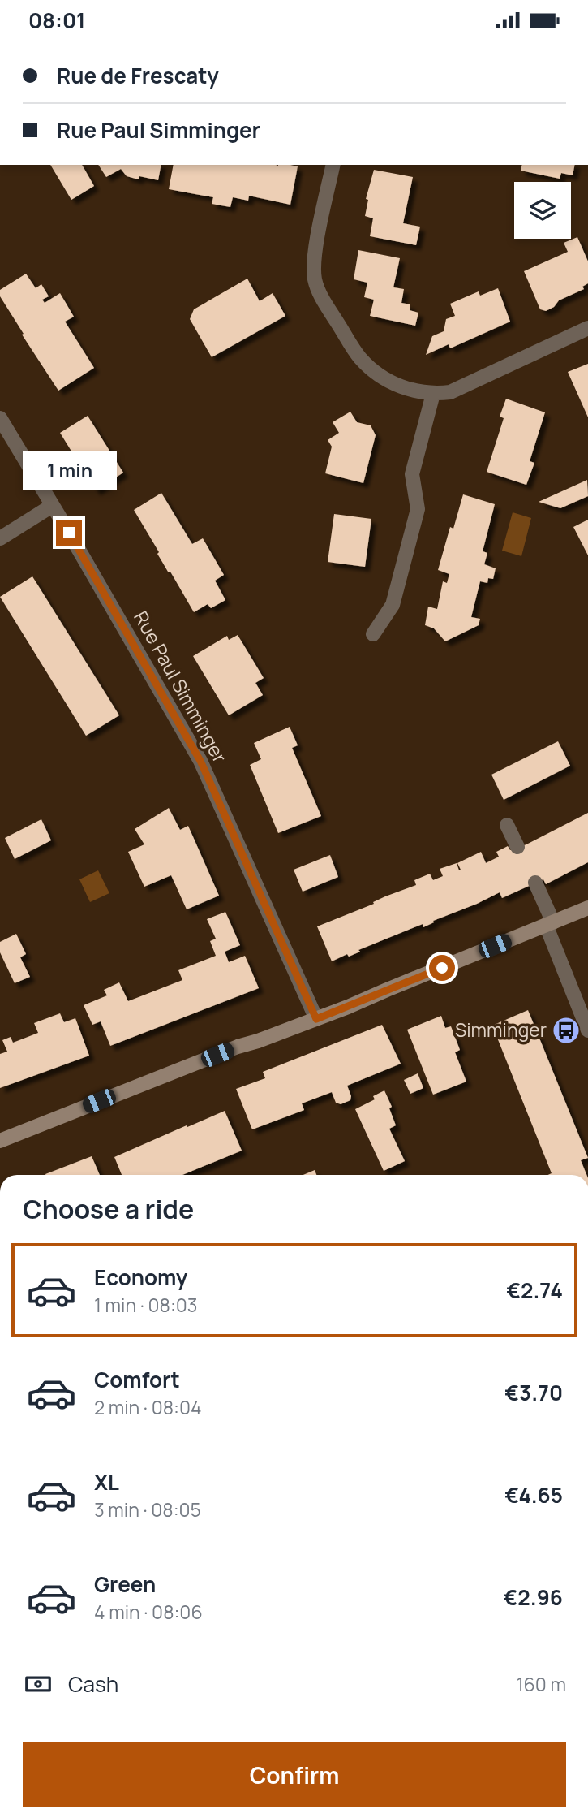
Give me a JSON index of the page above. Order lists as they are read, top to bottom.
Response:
{
  "streets": {
    "street": ["Rue Paul Simminger"]
  },
  "places": {
    "bus stop": ["Simminger"]
  },
  "page": {
    "status": "08:01",
    "banner": ["Rue de Frescaty", "Rue Paul Simminger"],
    "bubble": "1 min",
    "heading": "Choose a ride",
    "list": [
      {
        "name": "Economy",
        "note": "1 min · 08:03",
        "value": "€2.74"
      },
      {
        "name": "Comfort",
        "note": "2 min · 08:04",
        "value": "€3.70"
      },
      {
        "name": "XL",
        "note": "3 min · 08:05",
        "value": "€4.65"
      },
      {
        "name": "Green",
        "note": "4 min · 08:06",
        "value": "€2.96"
      }
    ],
    "pay": ["Cash", "160 m"],
    "buttons": "Confirm"
  }
}
